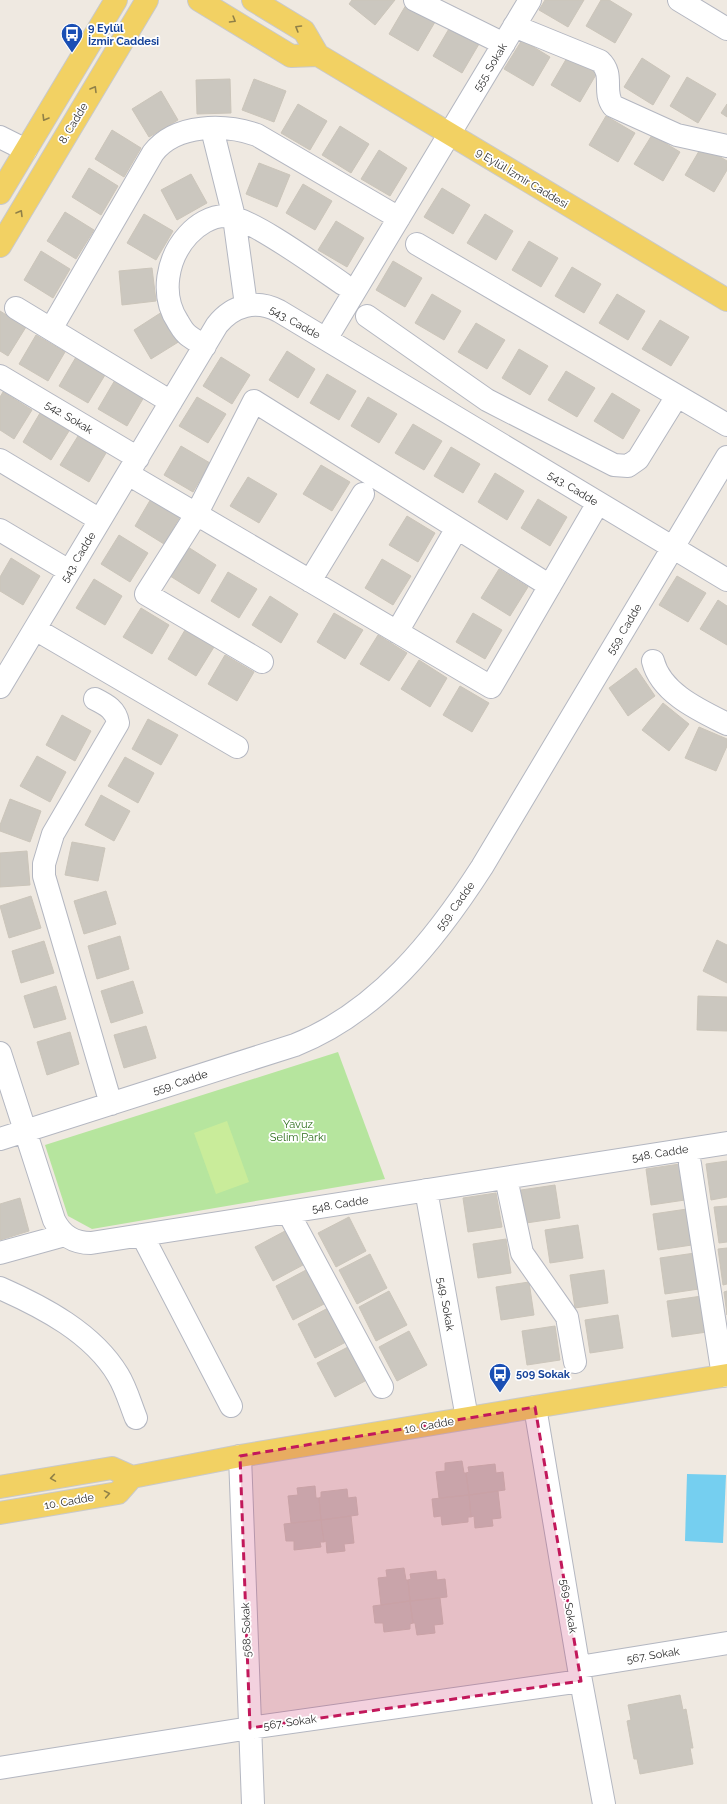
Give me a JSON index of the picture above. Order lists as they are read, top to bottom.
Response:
{
  "streets": {
    "main road": ["8. Cadde", "9 Eylül İzmir Caddesi", "10. Cadde"],
    "street": [
      "555. Sokak",
      "543. Cadde",
      "542. Sokak",
      "559. Cadde",
      "548. Cadde",
      "549. Sokak",
      "569. Sokak",
      "568. Sokak",
      "567. Sokak"
    ]
  },
  "crossings": [
    ["555. Sokak", "9 Eylül İzmir Caddesi"],
    ["555. Sokak", "543. Cadde"],
    ["543. Cadde", "542. Sokak"],
    ["543. Cadde", "559. Cadde"],
    ["548. Cadde", "549. Sokak"],
    ["549. Sokak", "10. Cadde"],
    ["10. Cadde", "569. Sokak"],
    ["10. Cadde", "568. Sokak"],
    ["569. Sokak", "567. Sokak"],
    ["568. Sokak", "567. Sokak"]
  ],
  "parks": ["Yavuz Selim Parkı"],
  "places": {
    "bus stop": ["9 Eylül İzmir Caddesi", "509 Sokak"]
  }
}
